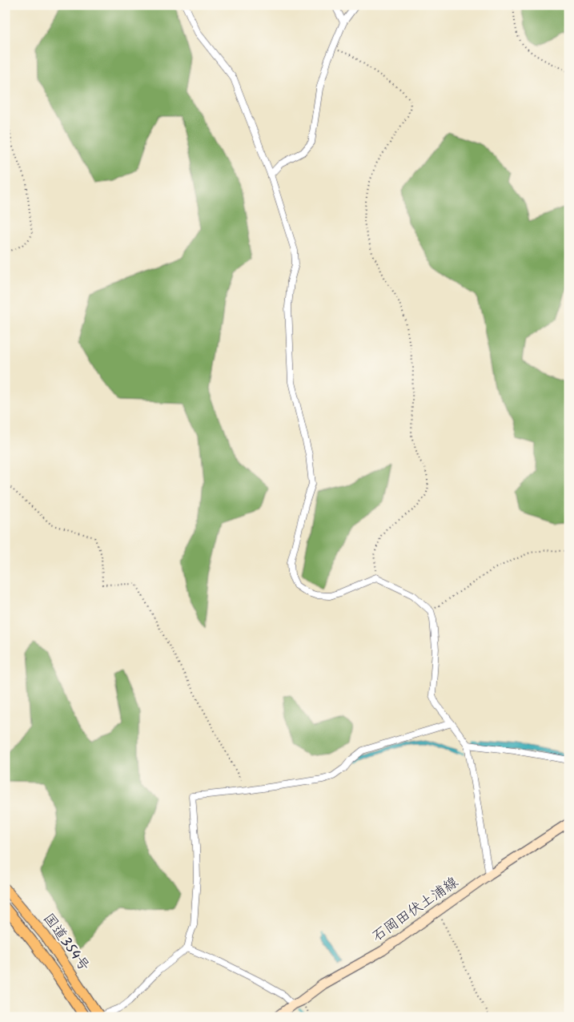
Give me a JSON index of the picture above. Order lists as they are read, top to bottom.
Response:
{
  "streets": {
    "highway": ["国道354号"],
    "main road": ["石岡田伏土浦線"]
  }
}
